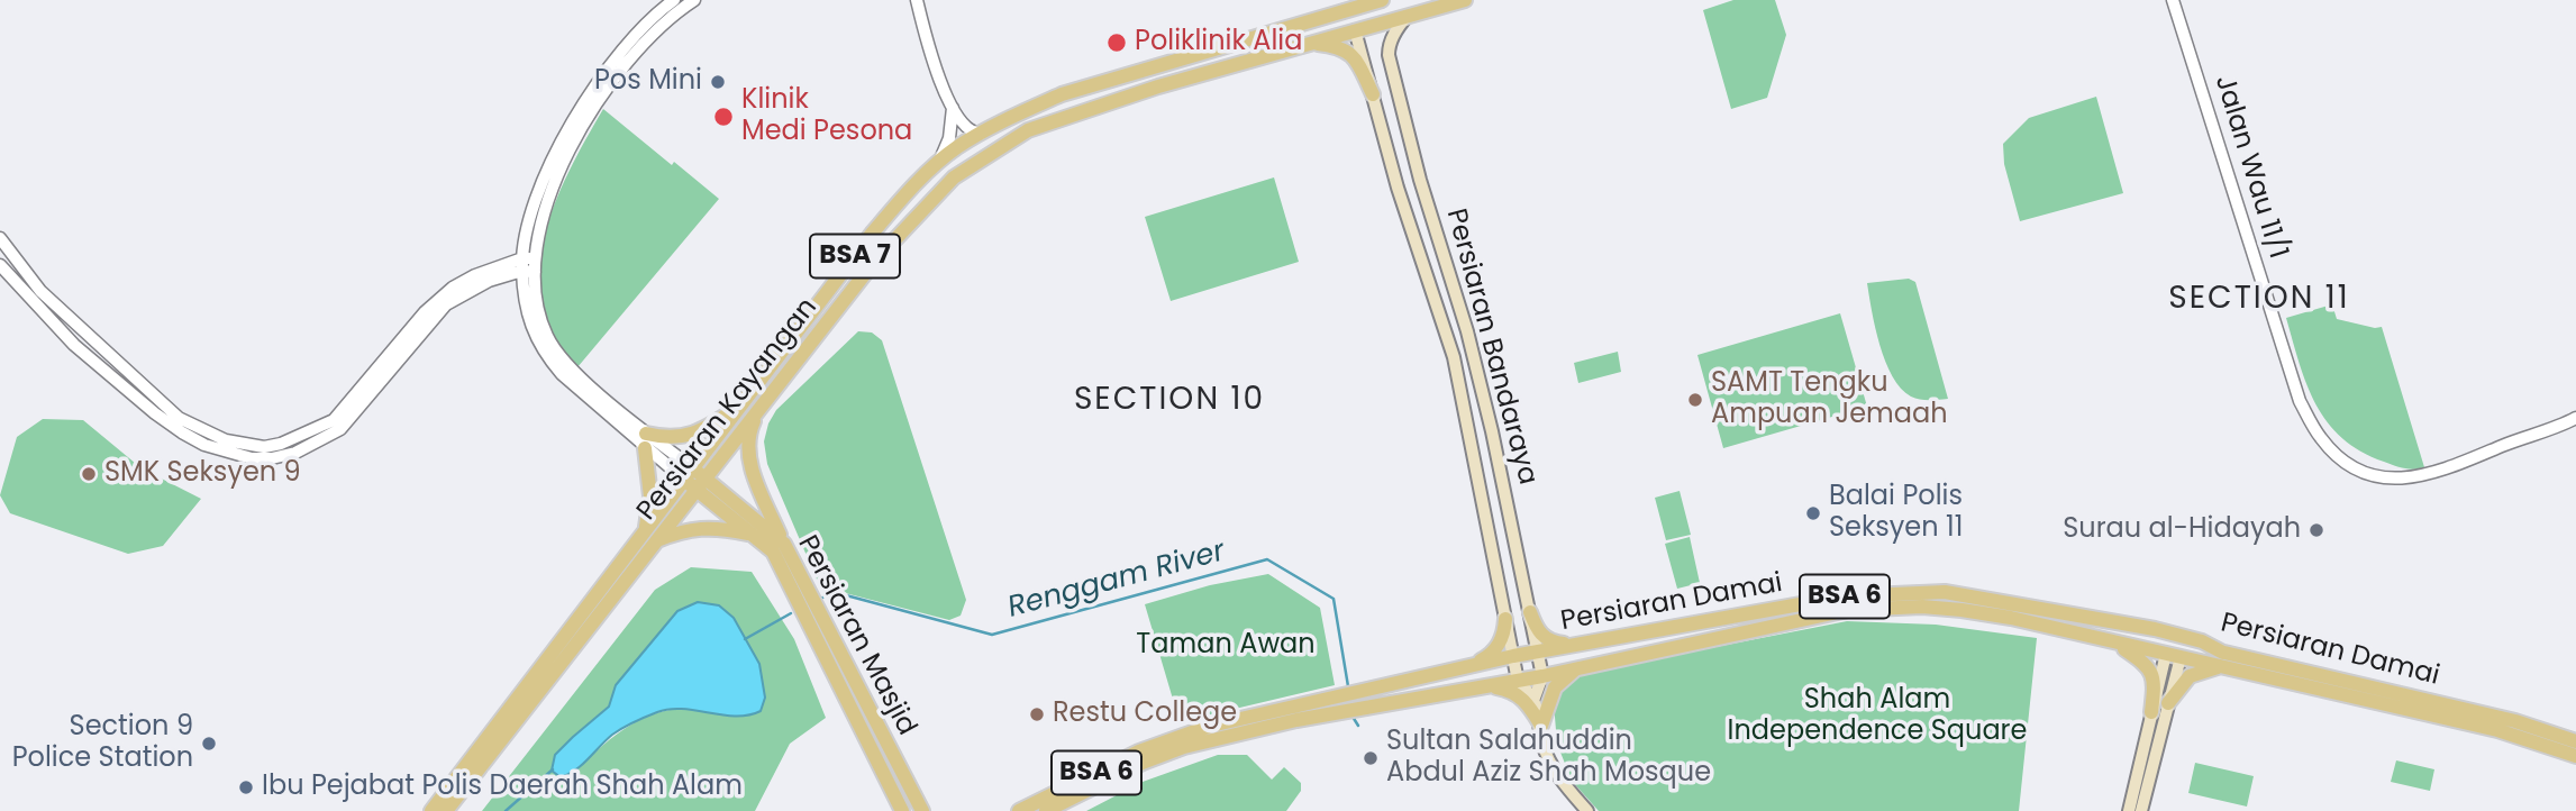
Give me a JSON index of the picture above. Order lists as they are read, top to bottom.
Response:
{
  "streets": {
    "main road": [
      "BSA 7",
      "Persiaran Bandaraya",
      "Persiaran Kayangan",
      "BSA 6",
      "Persiaran Damai",
      "Persiaran Masjid"
    ],
    "street": ["Jalan Wau 11/1"]
  },
  "crossings": [
    ["Persiaran Bandaraya", "Persiaran Kayangan"],
    ["Persiaran Bandaraya", "Persiaran Damai"],
    ["Persiaran Kayangan", "Persiaran Masjid"]
  ],
  "districts": ["SECTION 11", "SECTION 10"],
  "water": ["Renggam River"],
  "parks": ["Taman Awan", "Shah Alam Independence Square"],
  "places": [
    "Poliklinik Alia",
    "Pos Mini",
    "Klinik Medi Pesona",
    "SAMT Tengku Ampuan Jemaah",
    "SMK Seksyen 9",
    "Balai Polis Seksyen 11",
    "Surau al-Hidayah",
    "Restu College",
    "Section 9 Police Station",
    "Sultan Salahuddin Abdul Aziz Shah Mosque",
    "Ibu Pejabat Polis Daerah Shah Alam"
  ]
}
